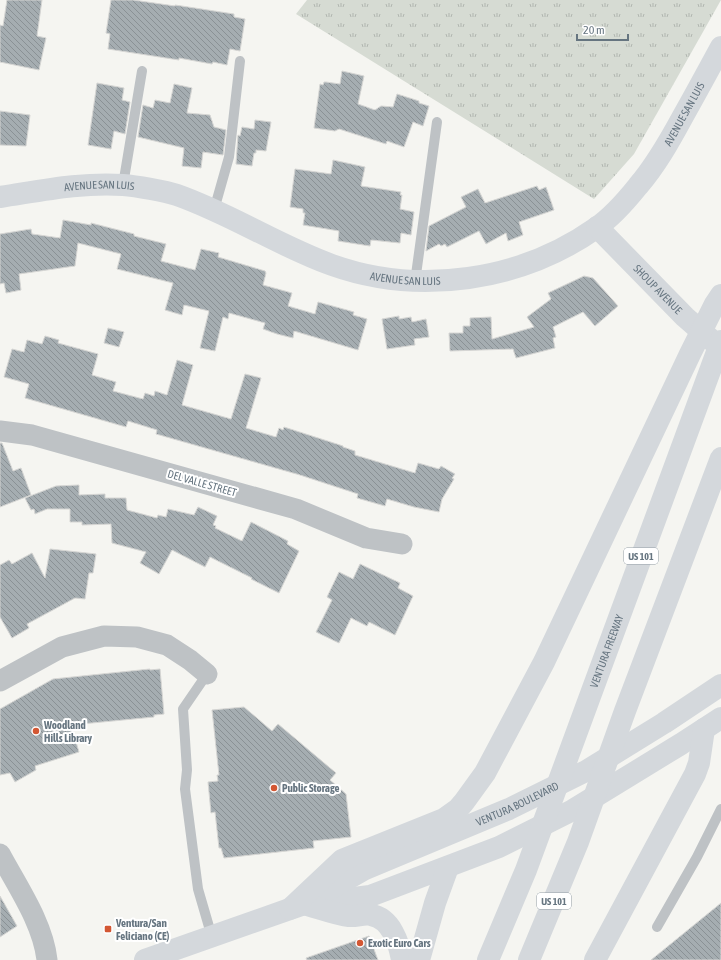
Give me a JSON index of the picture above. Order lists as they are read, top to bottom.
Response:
{
  "streets": {
    "main road": [
      "AVENUE SAN LUIS",
      "SHOUP AVENUE",
      "US 101",
      "VENTURA FREEWAY",
      "VENTURA BOULEVARD"
    ],
    "street": ["DEL VALLE STREET"]
  },
  "crossings": [
    ["AVENUE SAN LUIS", "SHOUP AVENUE"]
  ],
  "places": {
    "other": ["Woodland Hills Library", "Public Storage", "Exotic Euro Cars"],
    "transit": ["Ventura/San Feliciano (CE)"]
  },
  "scale_bar": "20 m"
}
